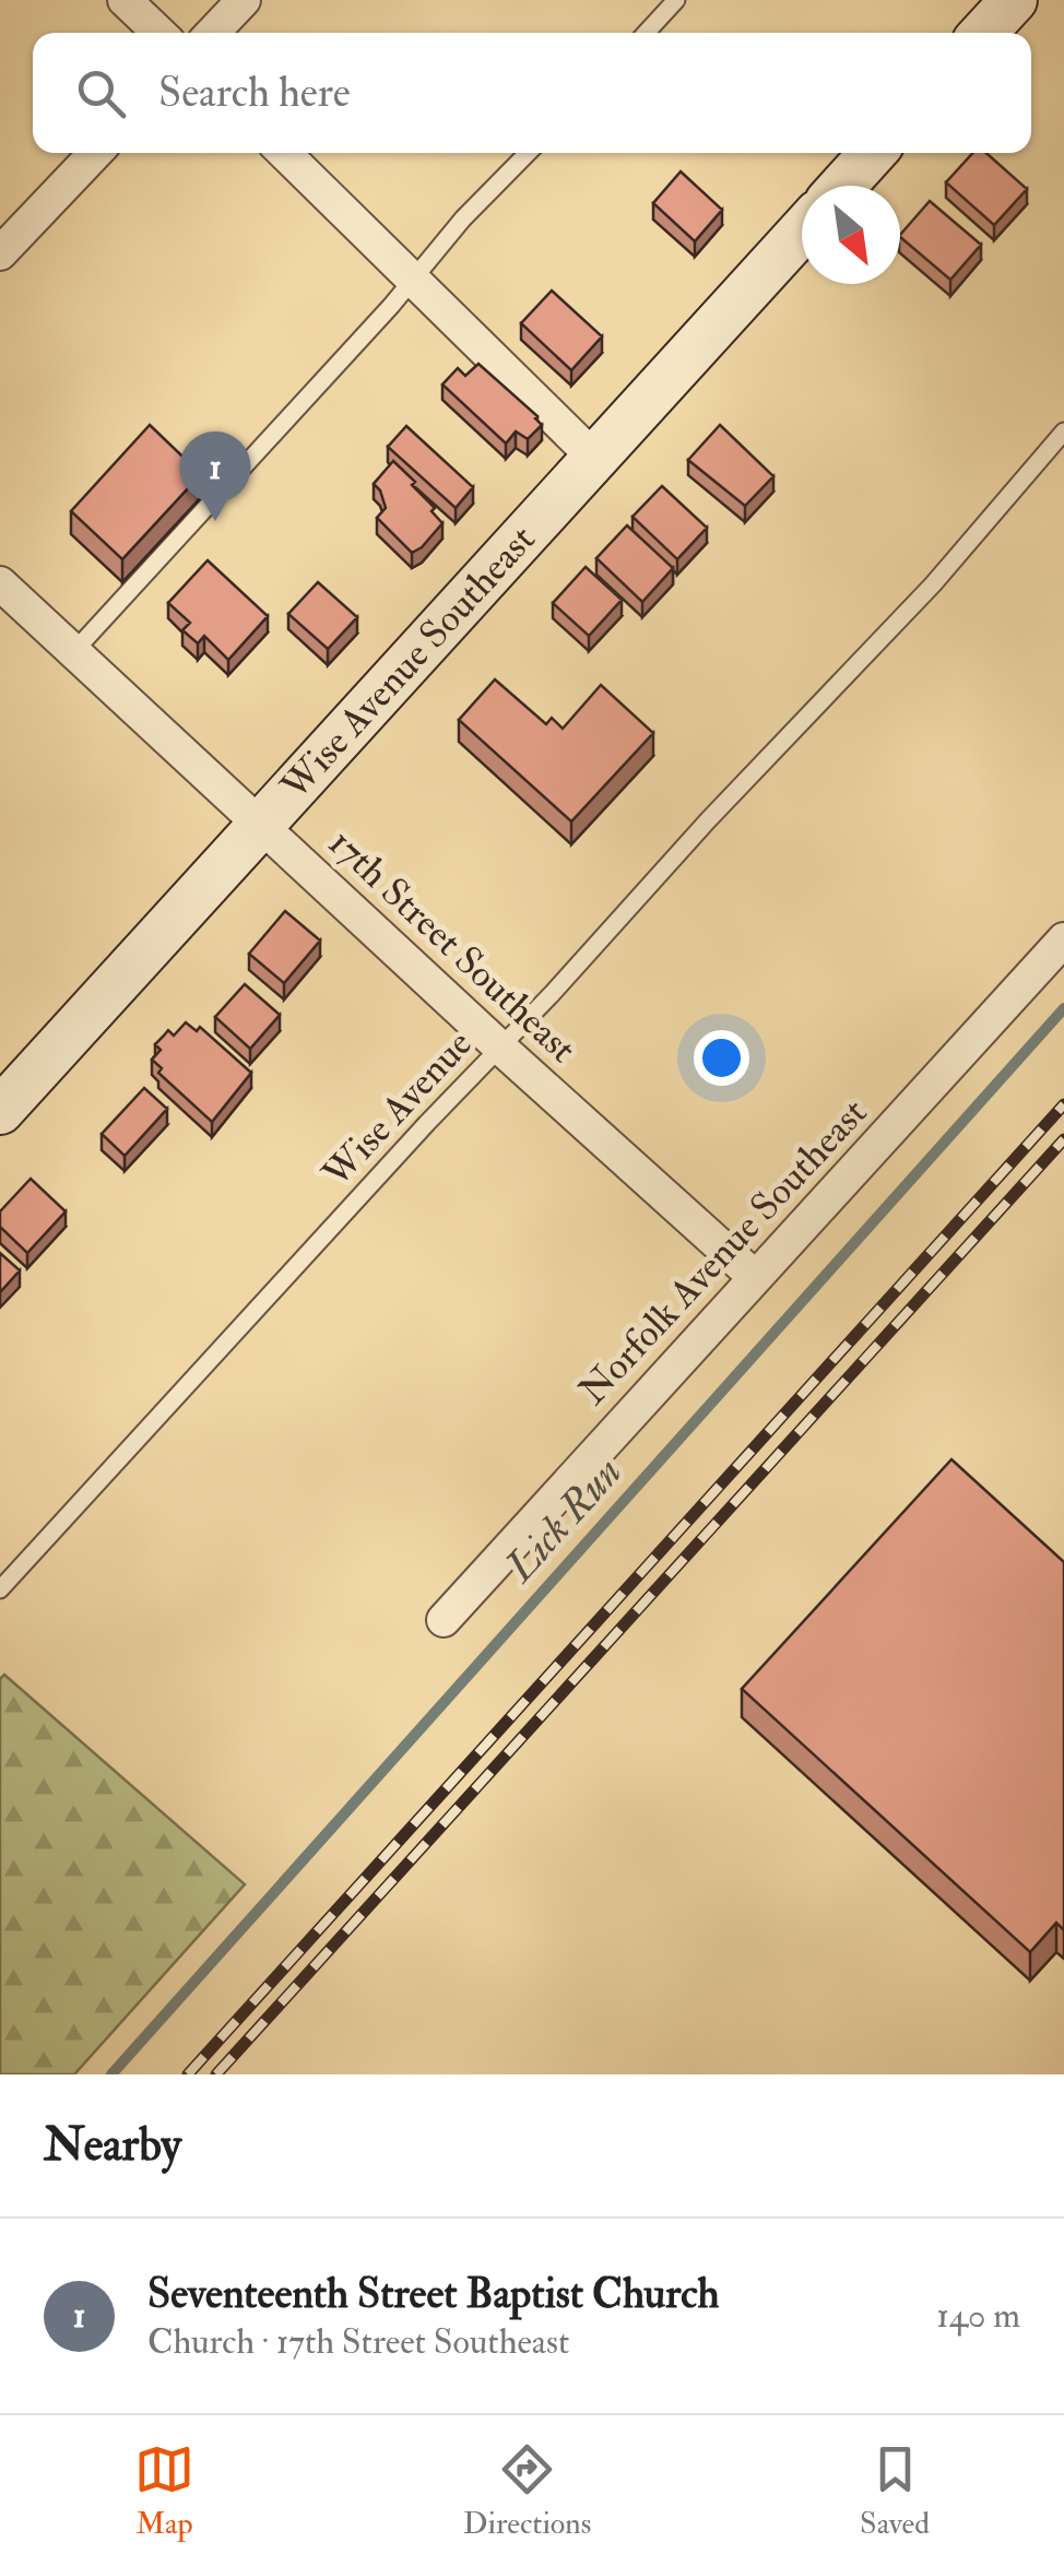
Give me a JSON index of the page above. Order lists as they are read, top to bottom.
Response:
{
  "streets": {
    "street": ["Wise Avenue Southeast", "17th Street Southeast", "Norfolk Avenue Southeast"],
    "lane": ["Wise Avenue"]
  },
  "crossings": [
    ["Wise Avenue Southeast", "17th Street Southeast"],
    ["17th Street Southeast", "Wise Avenue"],
    ["17th Street Southeast", "Norfolk Avenue Southeast"]
  ],
  "water": ["Lick Run"],
  "north": "bottom right",
  "page": {
    "search": "Search here",
    "pins": "1",
    "heading": "Nearby",
    "list": [
      {
        "mark": "1",
        "name": "Seventeenth Street Baptist Church",
        "note": "Church · 17th Street Southeast",
        "value": "140 m"
      }
    ],
    "nav": ["Map", "Directions", "Saved"]
  }
}
